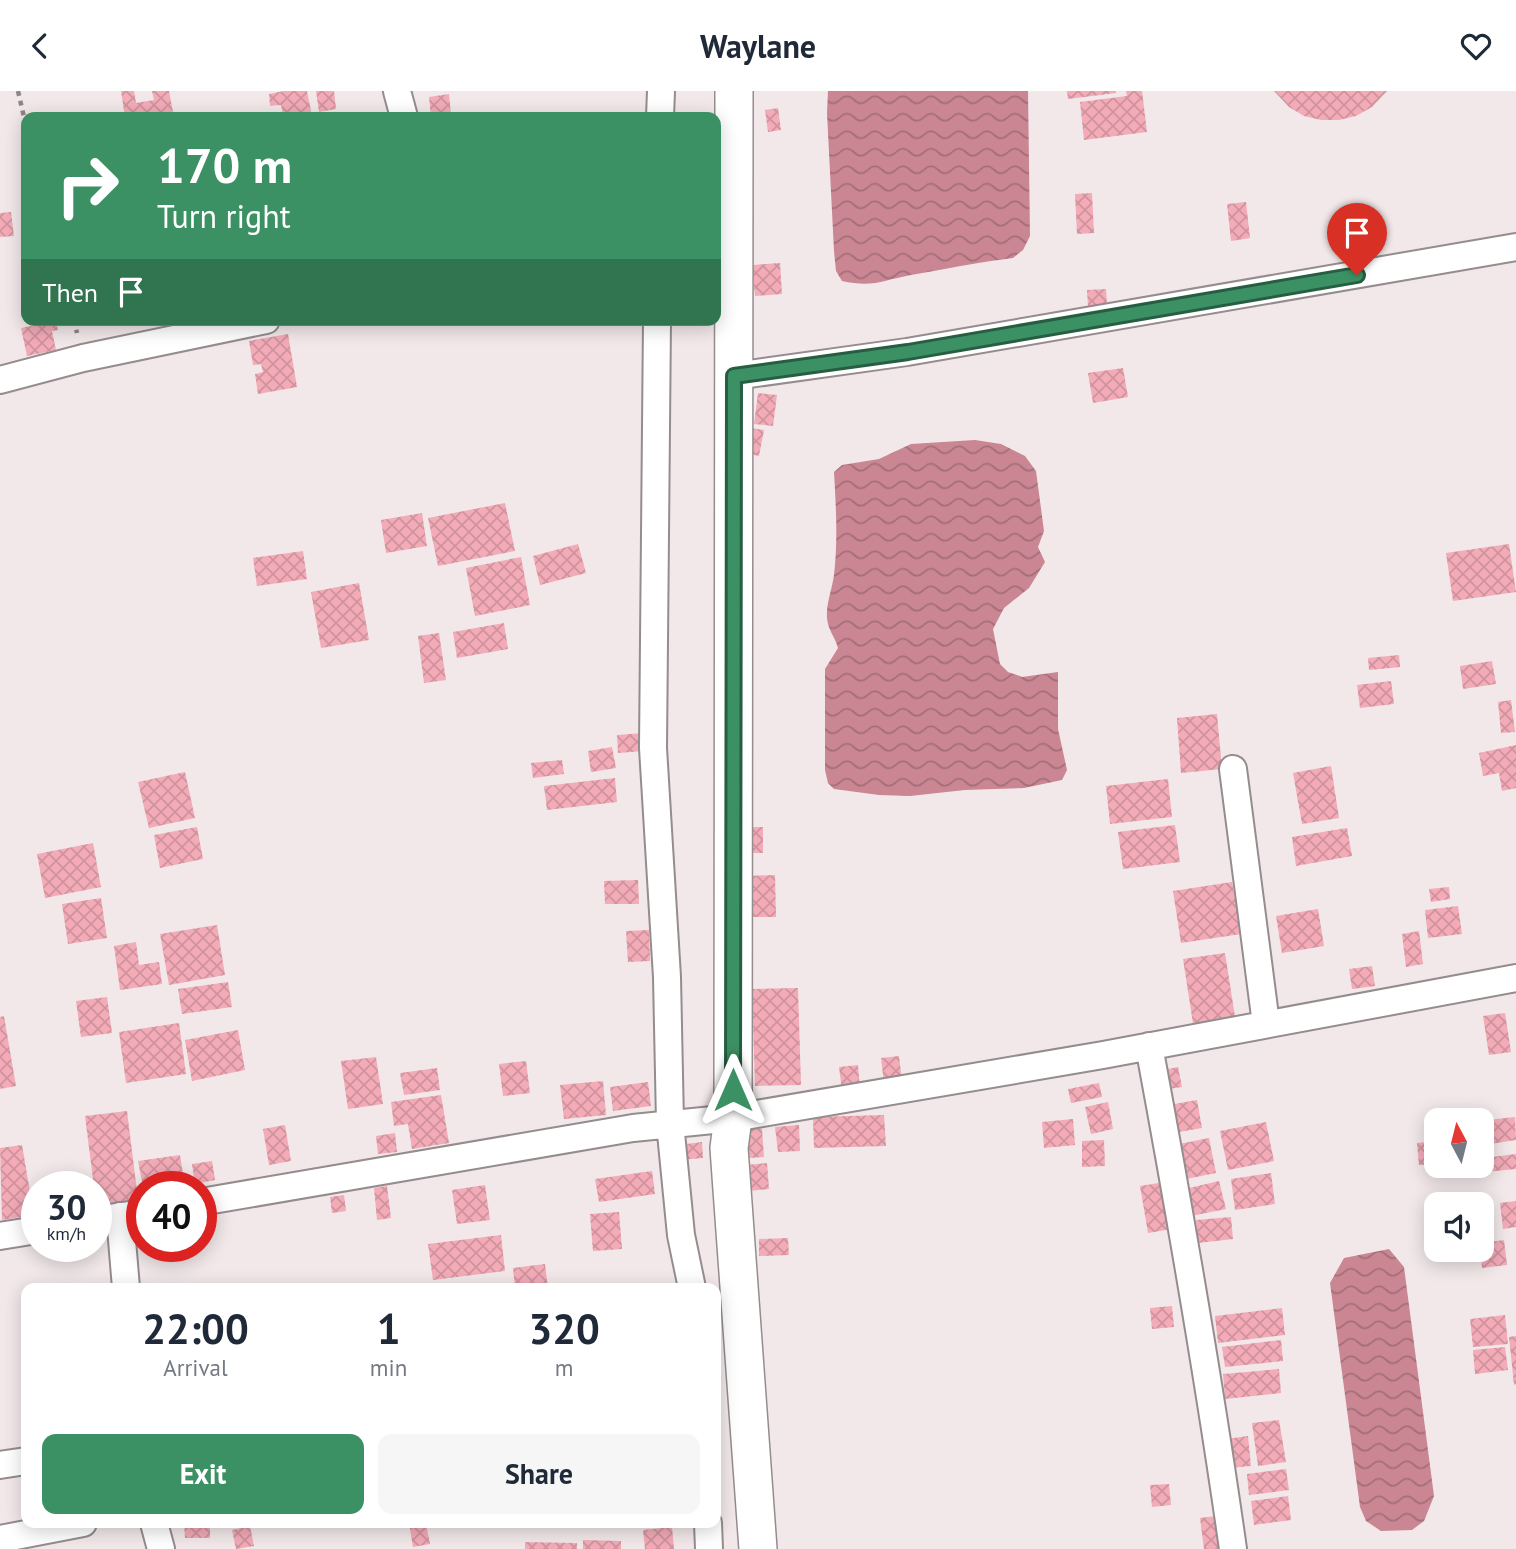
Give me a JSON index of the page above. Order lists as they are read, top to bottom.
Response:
{
  "north": "top",
  "page": {
    "header": "Waylane",
    "turn": ["170 m", "Turn right"],
    "then": "Then",
    "speed": "30 km/h",
    "limit": "40",
    "eta": [
      "22:00",
      "Arrival",
      "1",
      "min",
      "320",
      "m"
    ],
    "buttons": ["Exit", "Share"]
  }
}
